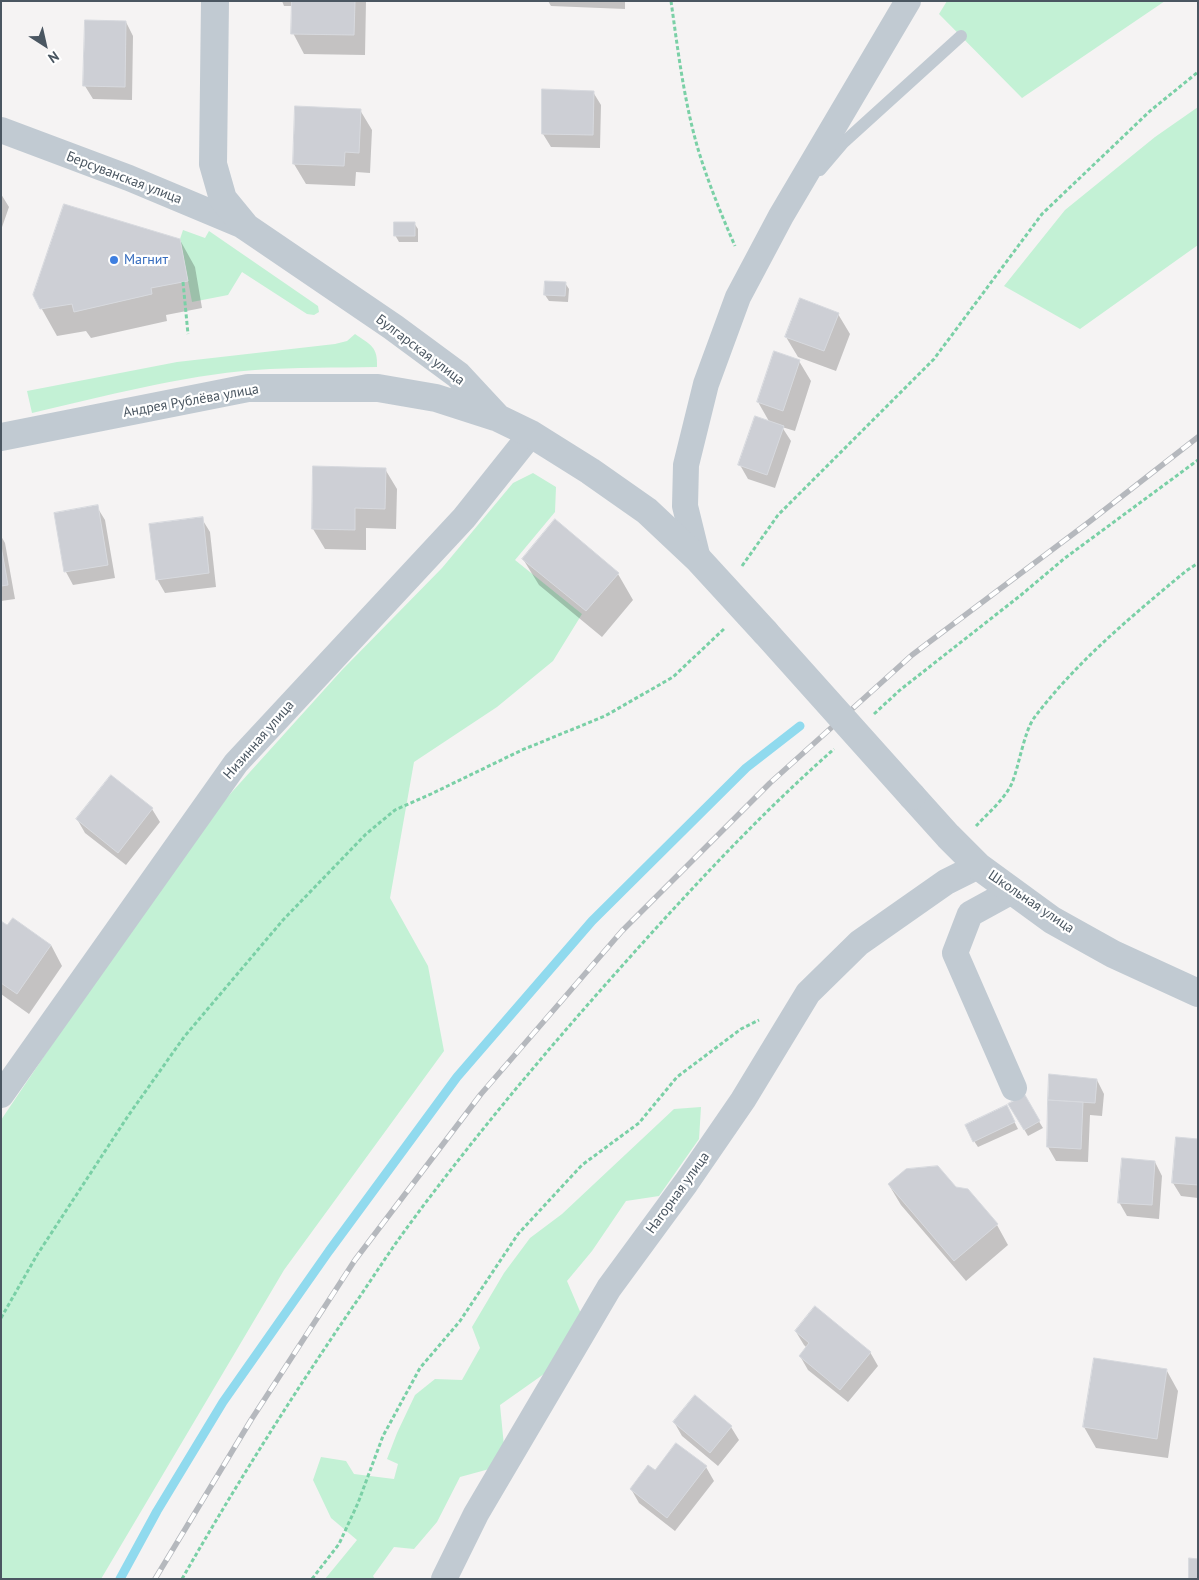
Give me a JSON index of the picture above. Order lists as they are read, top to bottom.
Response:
{
  "streets": {
    "street": [
      "Берсуванская улица",
      "Булгарская улица",
      "Андрея Рублёва улица",
      "Низинная улица",
      "Школьная улица",
      "Нагорная улица"
    ]
  },
  "crossings": [
    ["Берсуванская улица", "Булгарская улица"],
    ["Булгарская улица", "Андрея Рублёва улица"],
    ["Булгарская улица", "Низинная улица"],
    ["Булгарская улица", "Школьная улица"],
    ["Школьная улица", "Нагорная улица"]
  ],
  "places": ["Магнит"],
  "north": "bottom right"
}
